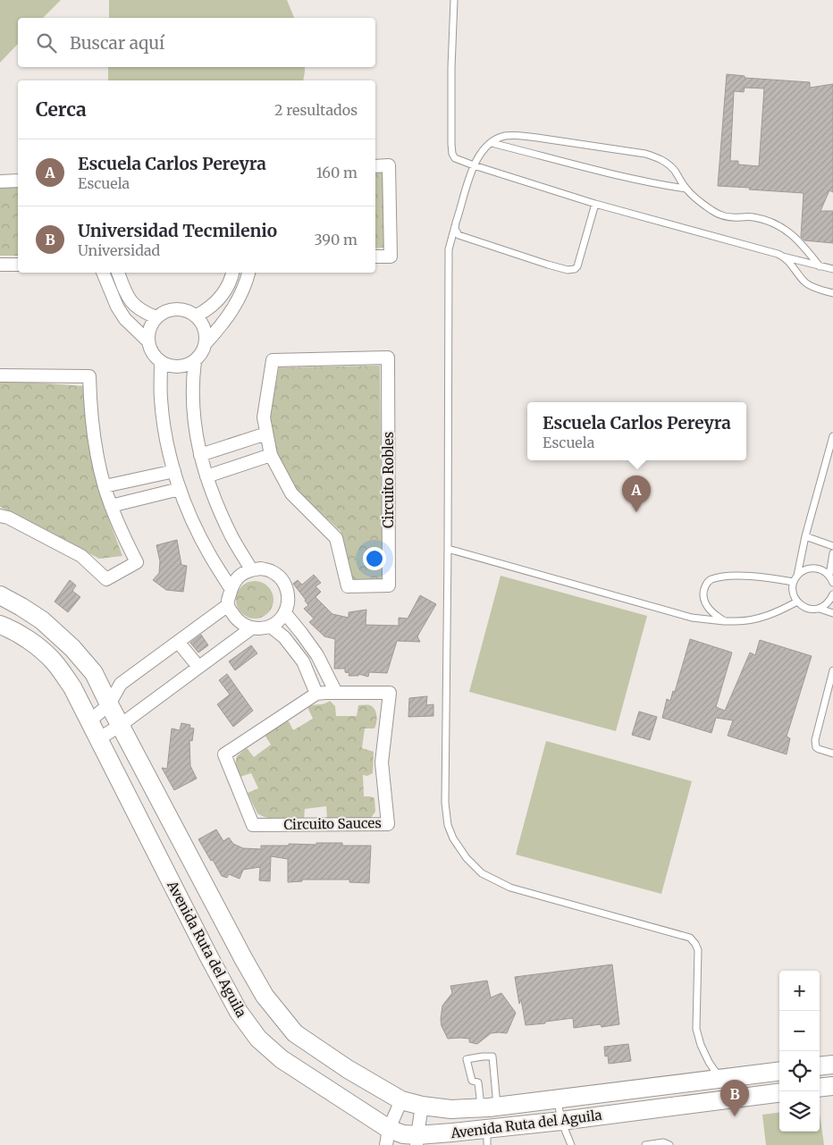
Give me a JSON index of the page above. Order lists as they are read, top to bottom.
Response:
{
  "streets": {
    "street": ["Circuito Robles", "Circuito Sauces", "Avenida Ruta del Aguila"]
  },
  "page": {
    "search": "Buscar aquí",
    "heading": ["Cerca", "2 resultados"],
    "list": [
      {
        "mark": "A",
        "name": "Escuela Carlos Pereyra",
        "note": "Escuela",
        "value": "160 m"
      },
      {
        "mark": "B",
        "name": "Universidad Tecmilenio",
        "note": "Universidad",
        "value": "390 m"
      }
    ],
    "popup": ["Escuela Carlos Pereyra", "Escuela"],
    "pins": ["A", "B"],
    "map_buttons": ["+", "−"]
  }
}
